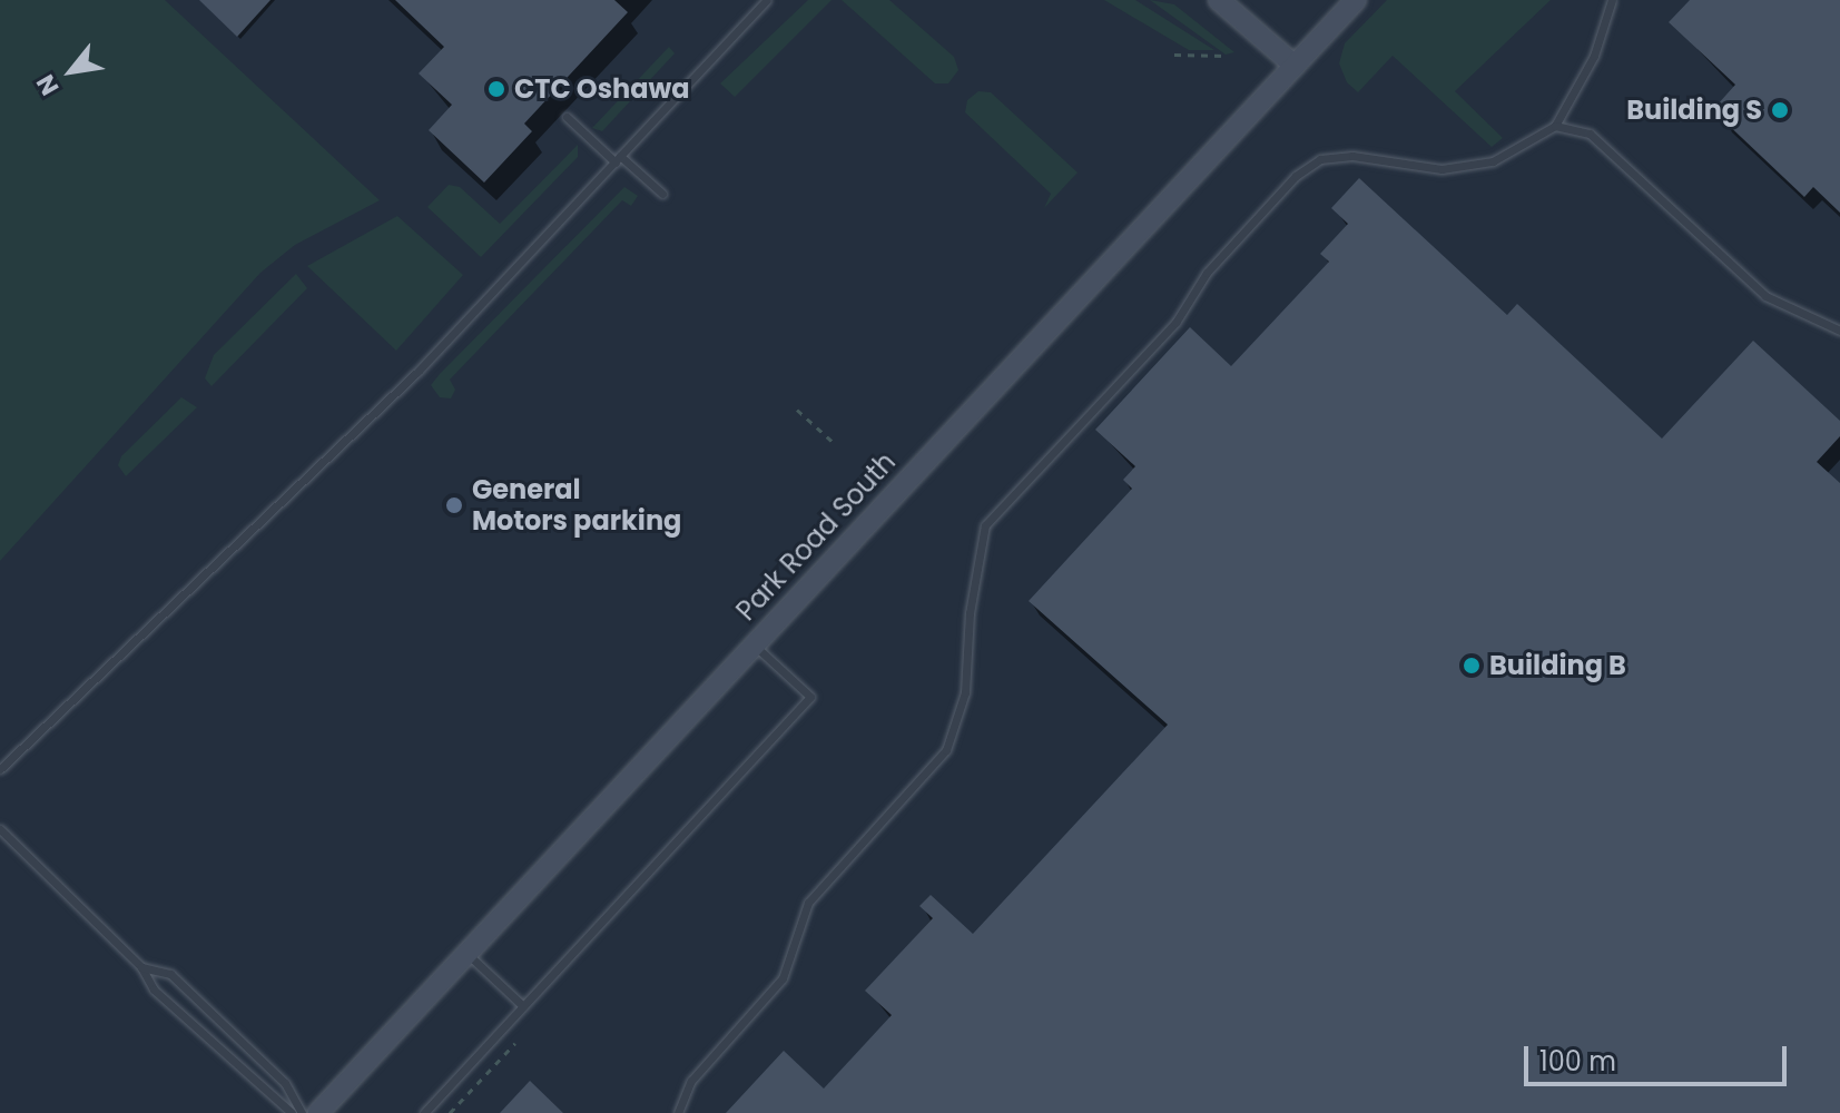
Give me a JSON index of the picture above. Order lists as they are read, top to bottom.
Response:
{
  "streets": {
    "main road": ["Park Road South"]
  },
  "places": [
    "CTC Oshawa",
    "Building S",
    "General Motors parking",
    "Building B"
  ],
  "scale_bar": "100 m",
  "north": "bottom left"
}
